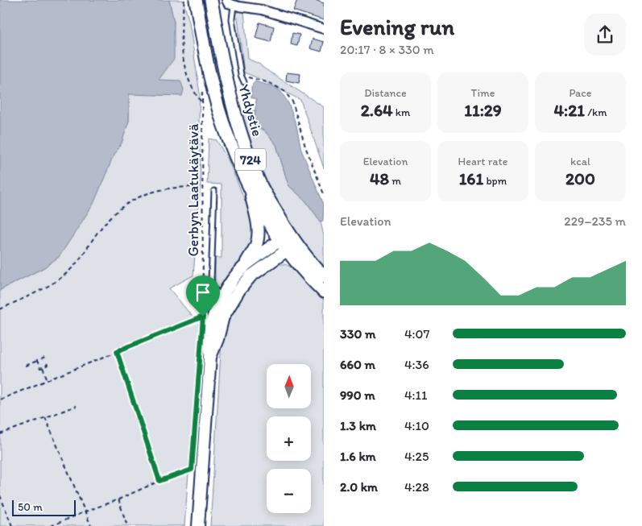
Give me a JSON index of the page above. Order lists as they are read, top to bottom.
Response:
{
  "streets": {
    "main road": ["Yhdystie", "724"],
    "path": ["Gerbyn Laatukäytävä"]
  },
  "scale_bar": "50 m",
  "north": "top",
  "page": {
    "heading": ["Evening run", "20:17 · 8 × 330 m"],
    "stats": [
      ["Distance", "2.64 km"],
      ["Time", "11:29"],
      ["Pace", "4:21 /km"],
      ["Elevation", "48 m"],
      ["Heart rate", "161 bpm"],
      ["kcal", "200"]
    ],
    "chart": ["Elevation", "229–235 m"],
    "list": [
      {
        "name": "330 m",
        "note": "4:07"
      },
      {
        "name": "660 m",
        "note": "4:36"
      },
      {
        "name": "990 m",
        "note": "4:11"
      },
      {
        "name": "1.3 km",
        "note": "4:10"
      },
      {
        "name": "1.6 km",
        "note": "4:25"
      },
      {
        "name": "2.0 km",
        "note": "4:28"
      }
    ],
    "map_buttons": ["+", "−"],
    "scale": "50 m"
  }
}
